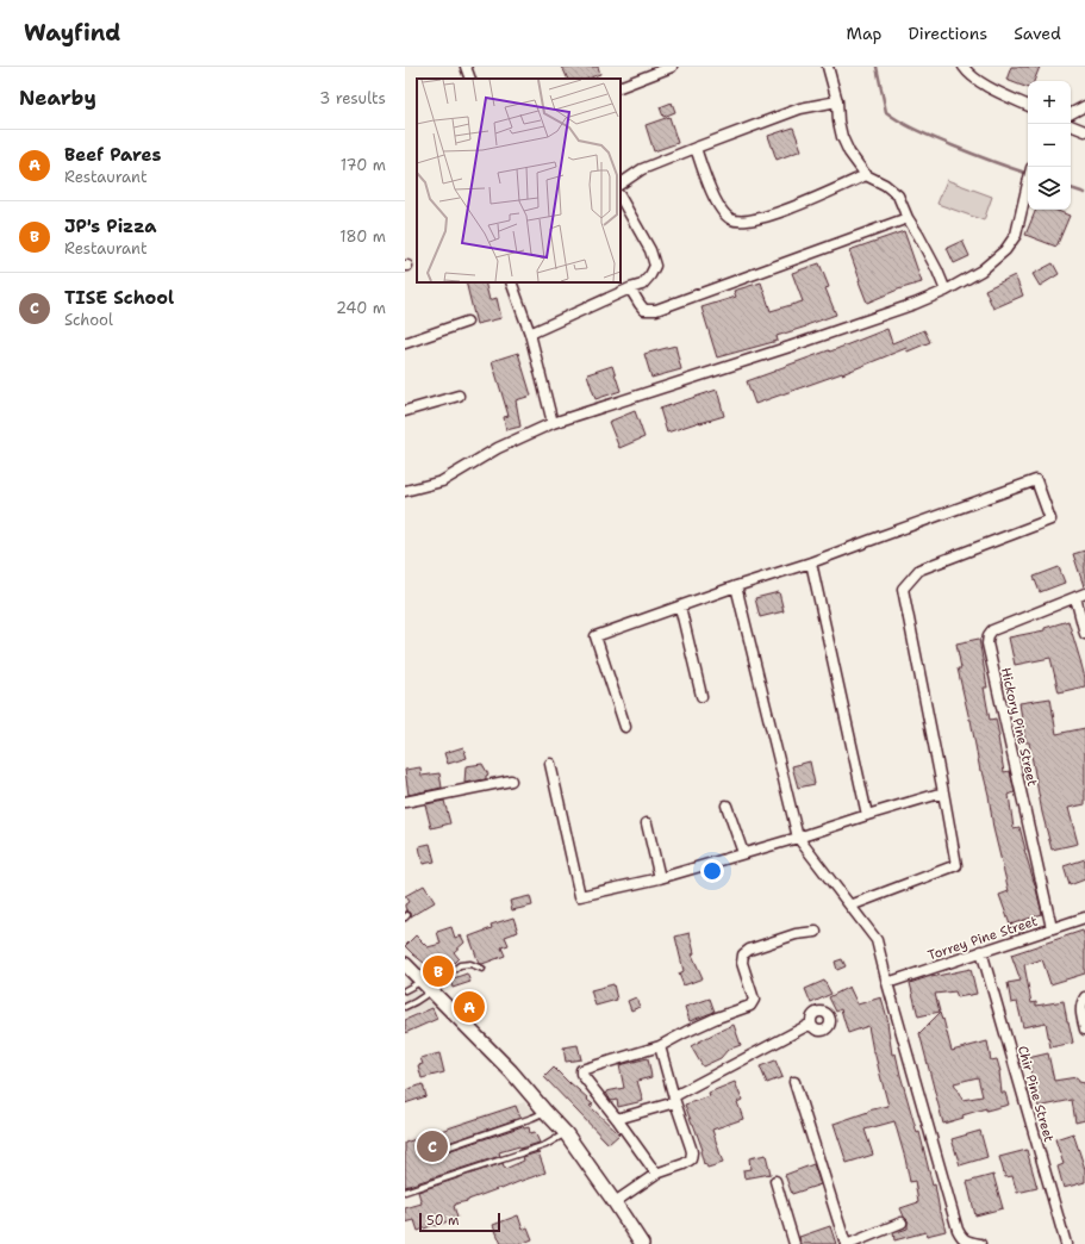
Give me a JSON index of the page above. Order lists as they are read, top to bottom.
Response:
{
  "streets": {
    "street": ["Hickory Pine Street", "Torrey Pine Street", "Chir Pine Street"]
  },
  "crossings": [
    ["Hickory Pine Street", "Torrey Pine Street"],
    ["Torrey Pine Street", "Chir Pine Street"]
  ],
  "scale_bar": "50 m",
  "page": {
    "header": "Wayfind",
    "nav": ["Map", "Directions", "Saved"],
    "heading": ["Nearby", "3 results"],
    "map_buttons": ["+", "−"],
    "list": [
      {
        "mark": "A",
        "name": "Beef Pares",
        "note": "Restaurant",
        "value": "170 m"
      },
      {
        "mark": "B",
        "name": "JP's Pizza",
        "note": "Restaurant",
        "value": "180 m"
      },
      {
        "mark": "C",
        "name": "TISE School",
        "note": "School",
        "value": "240 m"
      }
    ],
    "pins": ["B", "A", "C"],
    "scale": "50 m"
  }
}
